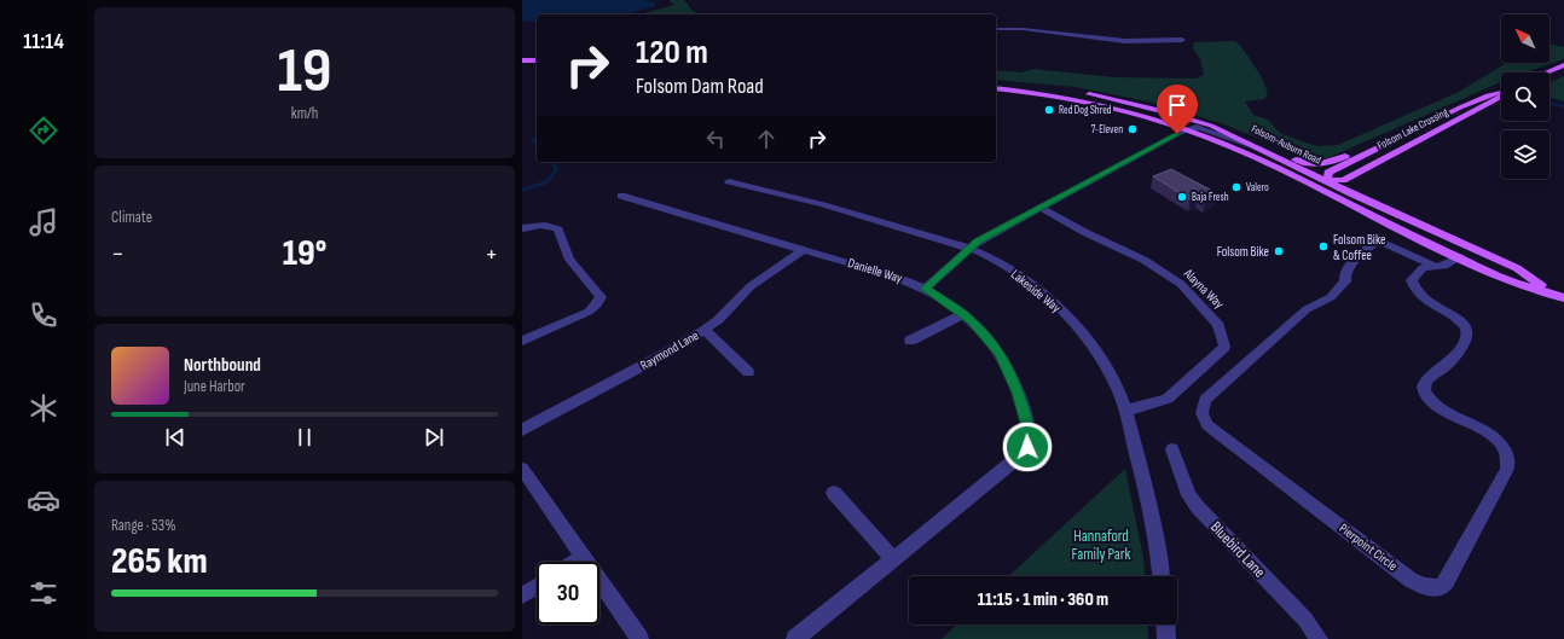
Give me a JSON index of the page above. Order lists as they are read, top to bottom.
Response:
{
  "streets": {
    "main road": ["Folsom Lake Crossing", "Folsom-Auburn Road"],
    "street": [
      "Danielle Way",
      "Alayna Way",
      "Lakeside Way",
      "Raymond Lane",
      "Pierpoint Circle",
      "Bluebird Lane"
    ]
  },
  "crossings": [
    ["Folsom Lake Crossing", "Folsom-Auburn Road"],
    ["Folsom-Auburn Road", "Pierpoint Circle"],
    ["Danielle Way", "Raymond Lane"],
    ["Alayna Way", "Lakeside Way"]
  ],
  "parks": ["Hannaford Family Park"],
  "places": [
    "Red Dog Shred",
    "7-Eleven",
    "Valero",
    "Baja Fresh",
    "Folsom Bike & Coffee",
    "Folsom Bike"
  ],
  "north": "top left",
  "page": {
    "tabs": "11:14",
    "tile": [
      ["19", "km/h"],
      "Climate",
      ["Range · 53%", "265 km"]
    ],
    "turn": ["120 m", "Folsom Dam Road"],
    "heat": ["−", "19°", "+"],
    "song": ["Northbound", "June Harbor"],
    "limit": "30",
    "trip": "11:15 · 1 min · 360 m"
  }
}
